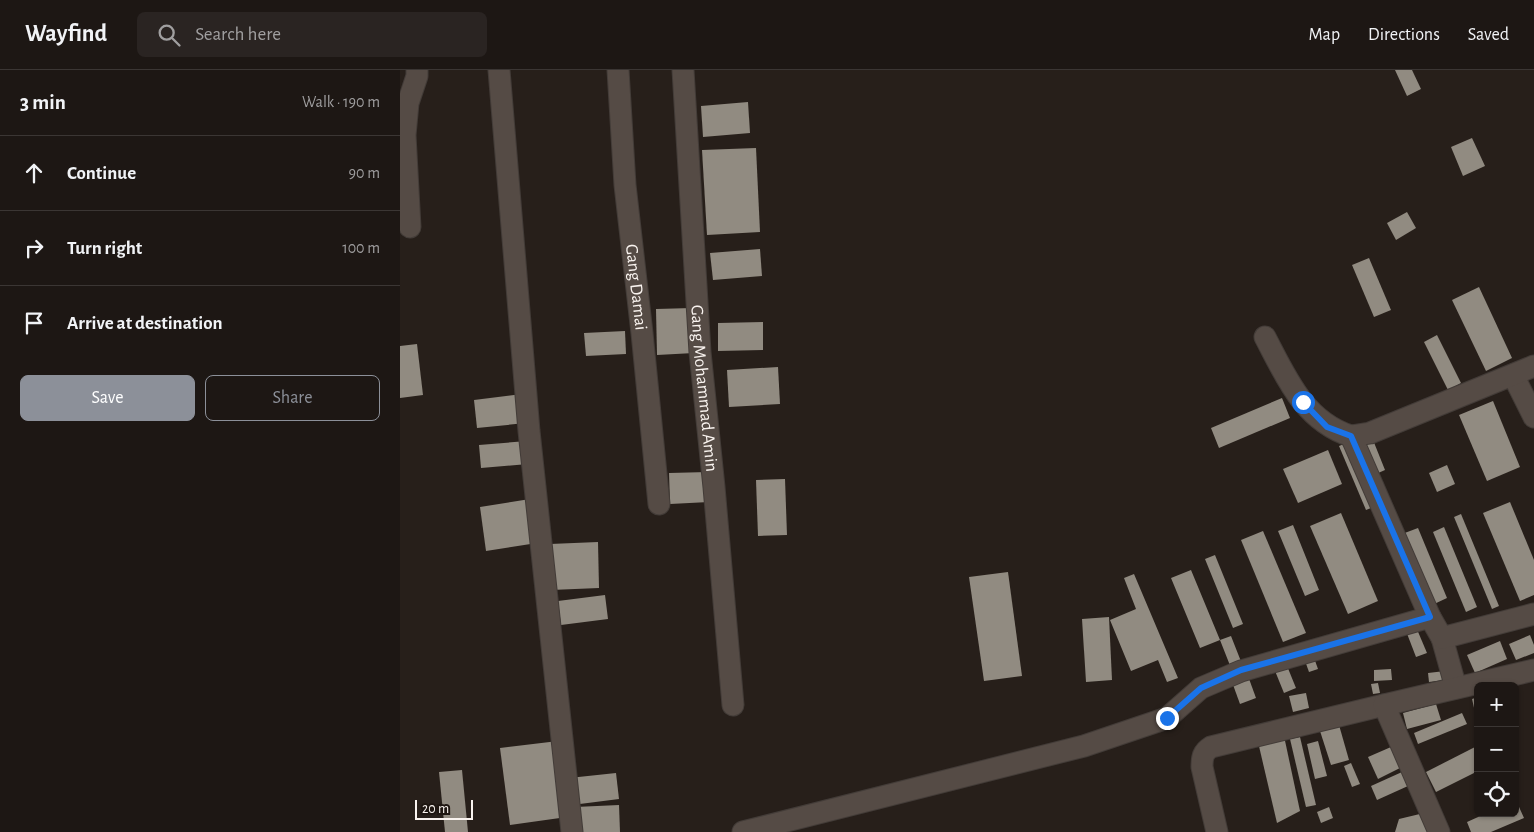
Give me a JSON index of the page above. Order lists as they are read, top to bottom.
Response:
{
  "streets": {
    "street": ["Gang Damai", "Gang Mohammad Amin"]
  },
  "scale_bar": "20 m",
  "page": {
    "header": "Wayfind",
    "search": "Search here",
    "nav": ["Map", "Directions", "Saved"],
    "heading": ["3 min", "Walk · 190 m"],
    "list": [
      ["Continue", "90 m"],
      ["Turn right", "100 m"],
      "Arrive at destination"
    ],
    "buttons": ["Save", "Share"],
    "map_buttons": ["+", "−"],
    "scale": "20 m"
  }
}
